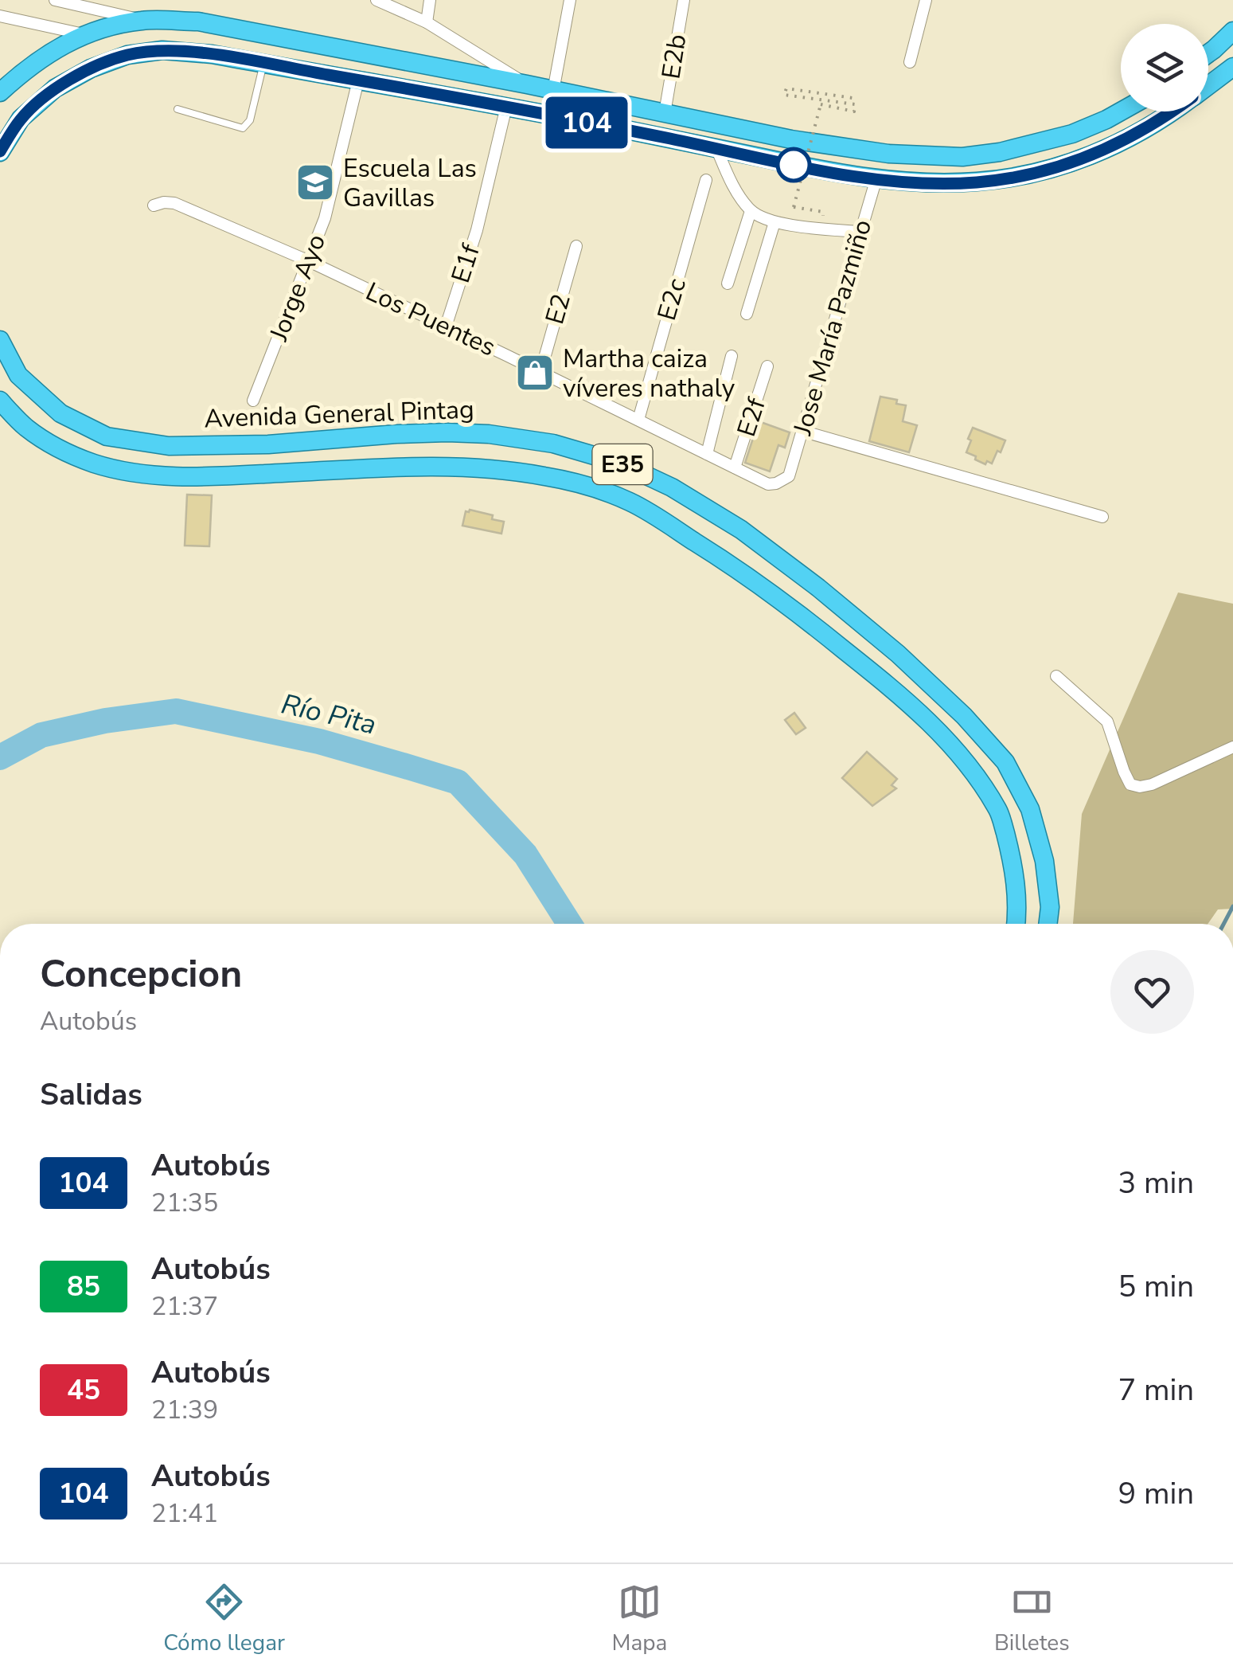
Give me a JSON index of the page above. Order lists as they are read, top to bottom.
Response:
{
  "streets": {
    "highway": ["Avenida General Pintag", "E35"],
    "street": [
      "E2b",
      "E1f",
      "Jorge Ayo",
      "E2c",
      "E2",
      "Los Puentes",
      "Jose María Pazmiño",
      "E2f"
    ]
  },
  "crossings": [
    ["E1f", "Los Puentes"],
    ["Jorge Ayo", "Los Puentes"],
    ["E2c", "Los Puentes"],
    ["E2", "Los Puentes"],
    ["Los Puentes", "Jose María Pazmiño"],
    ["Los Puentes", "E2f"]
  ],
  "water": ["Río Pita"],
  "places": {
    "school or university": ["Escuela Las Gavillas"],
    "shop": ["Martha caiza víveres nathaly"]
  },
  "lines": ["bus line 104"],
  "page": {
    "on_map": "104",
    "heading": [
      ["Concepcion", "Autobús"],
      "Salidas"
    ],
    "list": [
      {
        "mark": "104",
        "name": "Autobús",
        "note": "21:35",
        "value": "3 min"
      },
      {
        "mark": "85",
        "name": "Autobús",
        "note": "21:37",
        "value": "5 min"
      },
      {
        "mark": "45",
        "name": "Autobús",
        "note": "21:39",
        "value": "7 min"
      },
      {
        "mark": "104",
        "name": "Autobús",
        "note": "21:41",
        "value": "9 min"
      }
    ],
    "tabs": ["Cómo llegar", "Mapa", "Billetes"]
  }
}
